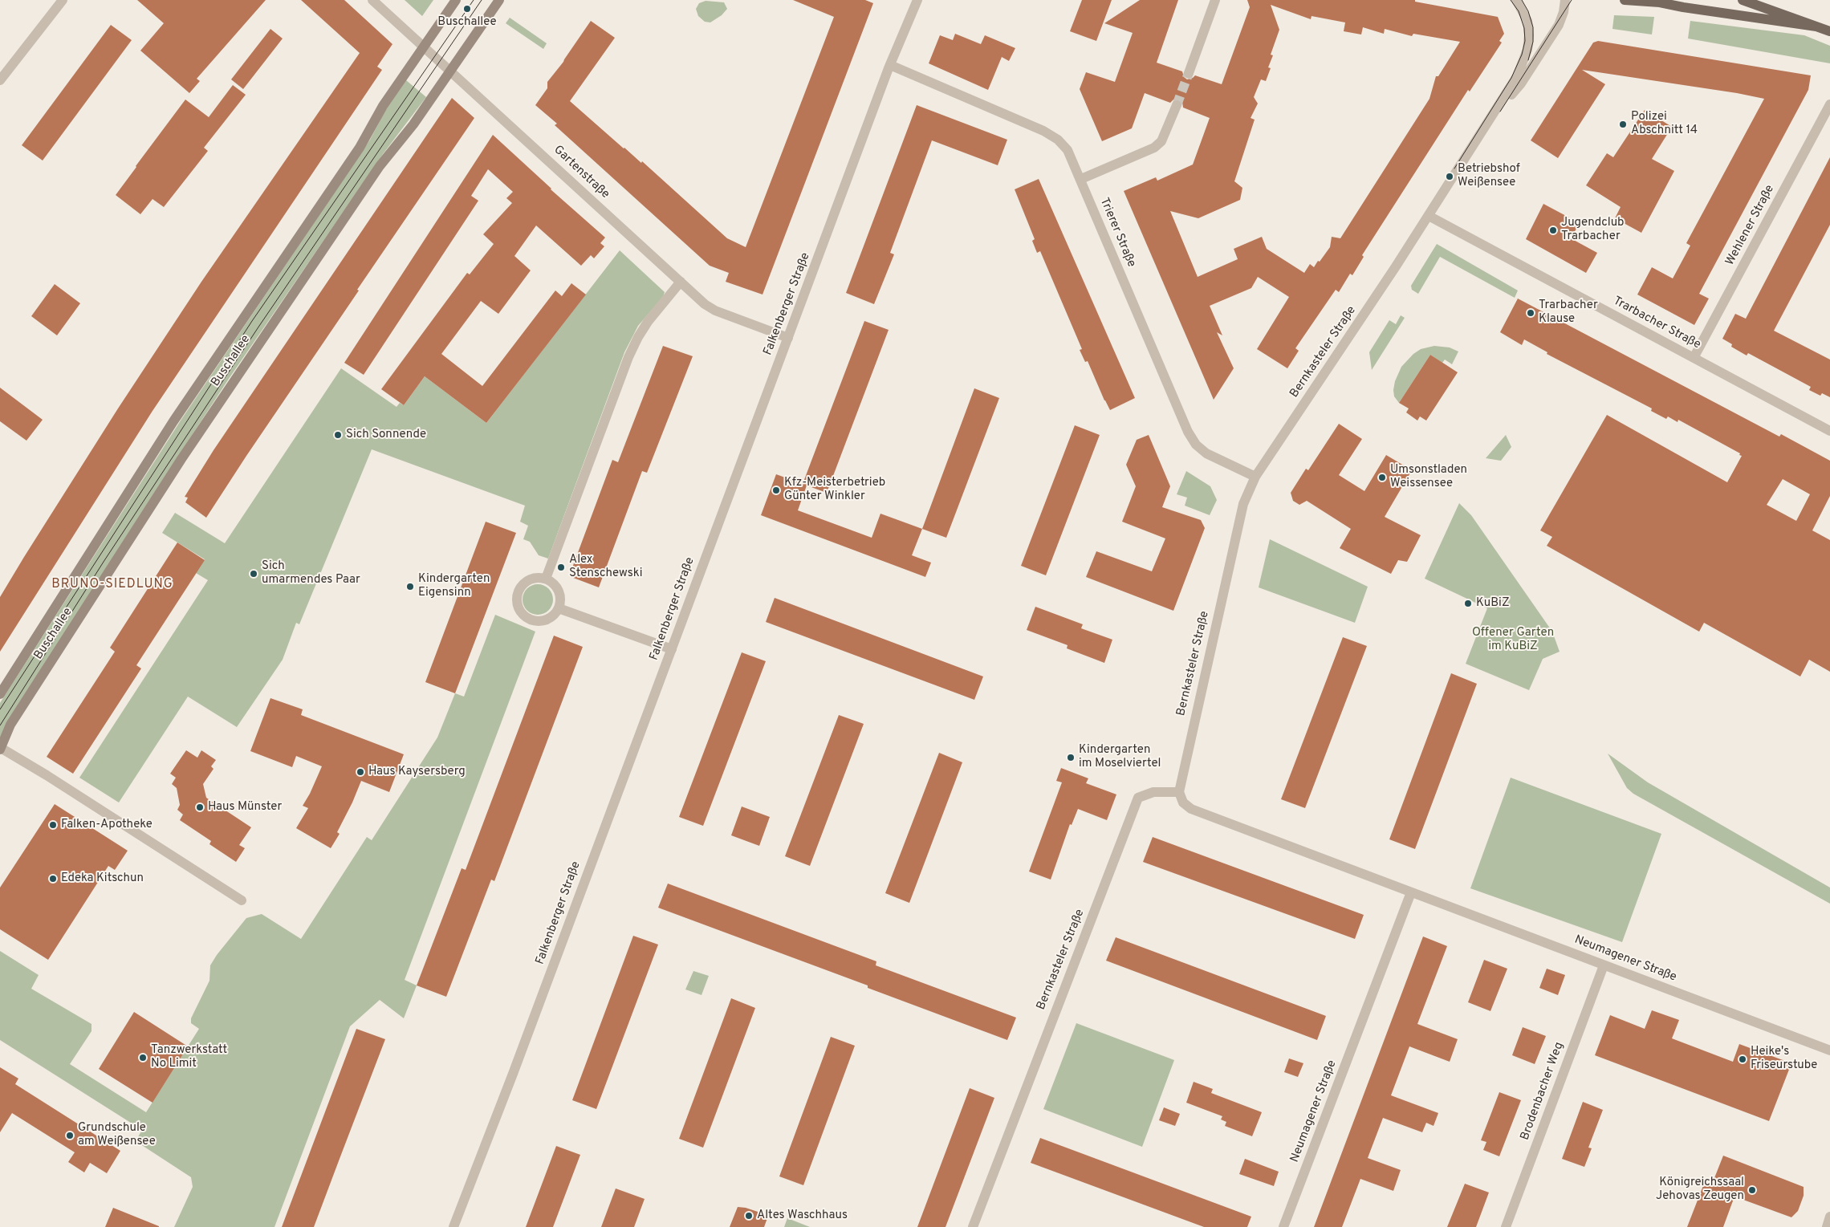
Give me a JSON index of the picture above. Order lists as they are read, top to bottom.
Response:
{
  "streets": {
    "main road": ["Buschallee"],
    "street": [
      "Gartenstraße",
      "Wehlener Straße",
      "Trierer Straße",
      "Falkenberger Straße",
      "Trarbacher Straße",
      "Bernkasteler Straße",
      "Neumagener Straße",
      "Brodenbacher Weg"
    ]
  },
  "crossings": [
    ["Gartenstraße", "Falkenberger Straße"],
    ["Gartenstraße", "Buschallee"],
    ["Wehlener Straße", "Trarbacher Straße"],
    ["Trierer Straße", "Falkenberger Straße"],
    ["Trierer Straße", "Bernkasteler Straße"],
    ["Trarbacher Straße", "Bernkasteler Straße"],
    ["Bernkasteler Straße", "Neumagener Straße"],
    ["Neumagener Straße", "Brodenbacher Weg"]
  ],
  "districts": ["BRUNO-SIEDLUNG"],
  "parks": ["Offener Garten im KuBiZ"],
  "places": [
    "Buschallee",
    "Polizei Abschnitt 14",
    "Betriebshof Weißensee",
    "Jugendclub Trarbacher",
    "Trarbacher Klause",
    "Sich Sonnende",
    "Umsonstladen Weissensee",
    "Kfz-Meisterbetrieb Günter Winkler",
    "Alex Stenschewski",
    "Sich umarmendes Paar",
    "Kindergarten Eigensinn",
    "KuBiZ",
    "Kindergarten im Moselviertel",
    "Haus Kaysersberg",
    "Haus Münster",
    "Falken-Apotheke",
    "Edeka Kitschun",
    "Tanzwerkstatt No Limit",
    "Heike's Friseurstube",
    "Grundschule am Weißensee",
    "Königreichssaal Jehovas Zeugen",
    "Altes Waschhaus"
  ]
}
